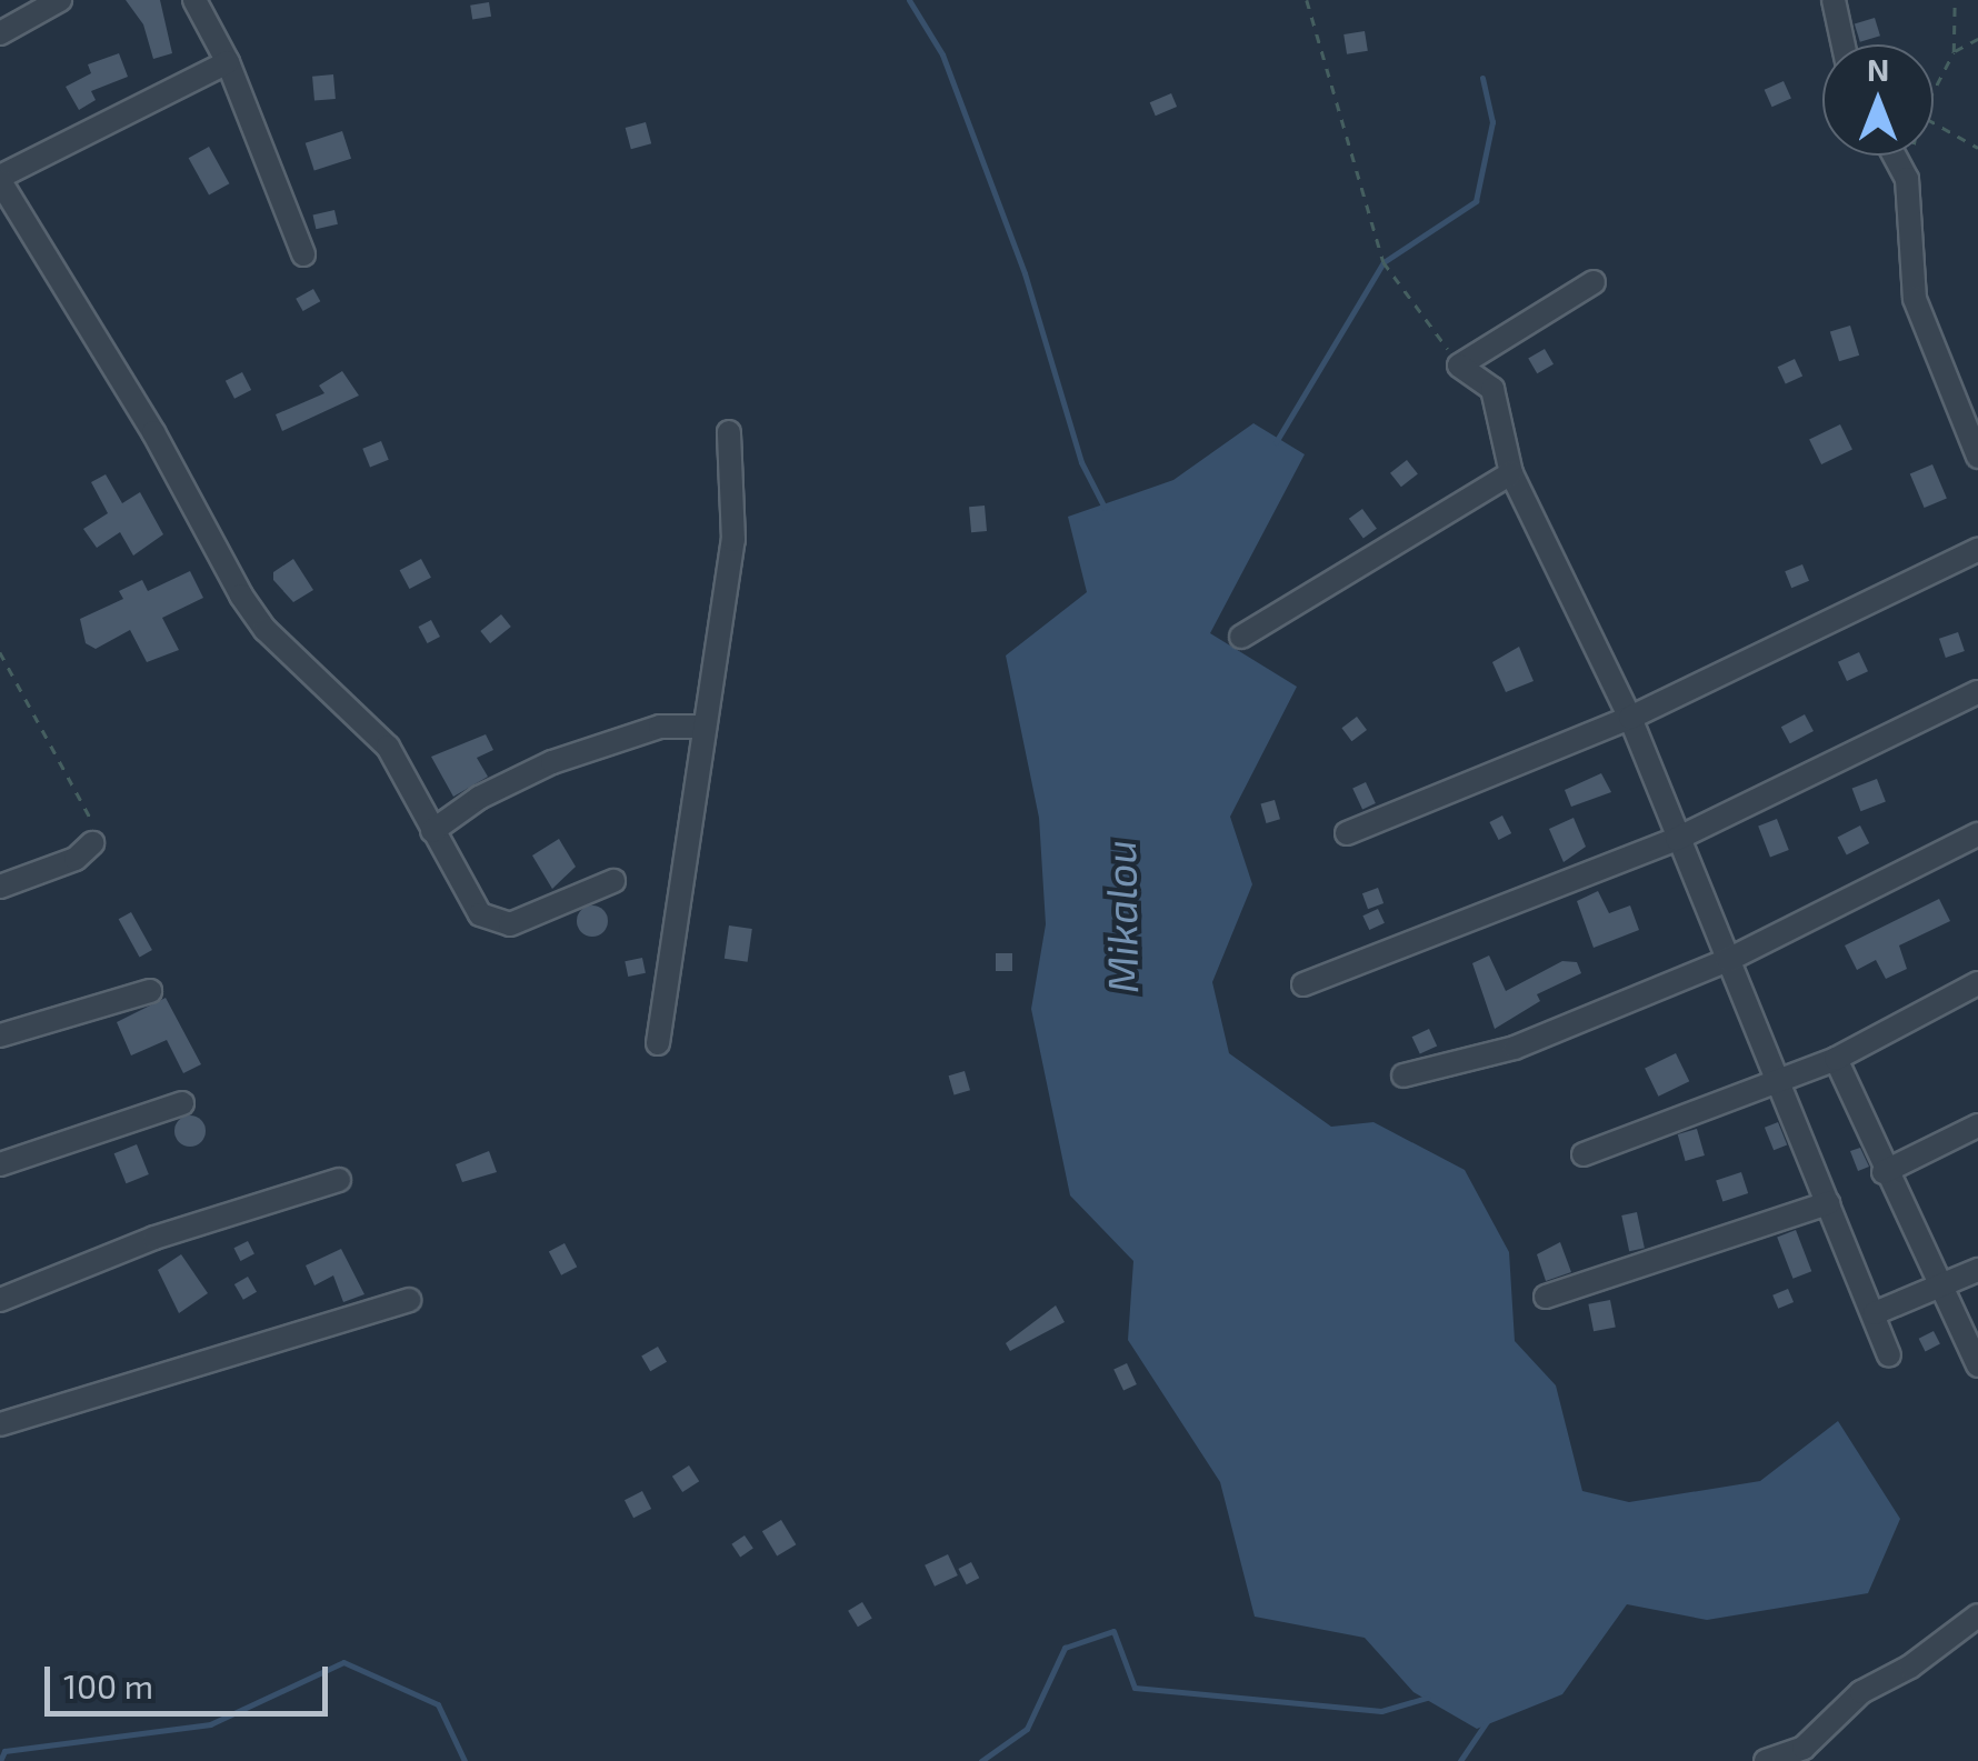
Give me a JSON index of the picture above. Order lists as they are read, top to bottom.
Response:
{
  "water": ["Mikalou"],
  "scale_bar": "100 m",
  "north": "top"
}
